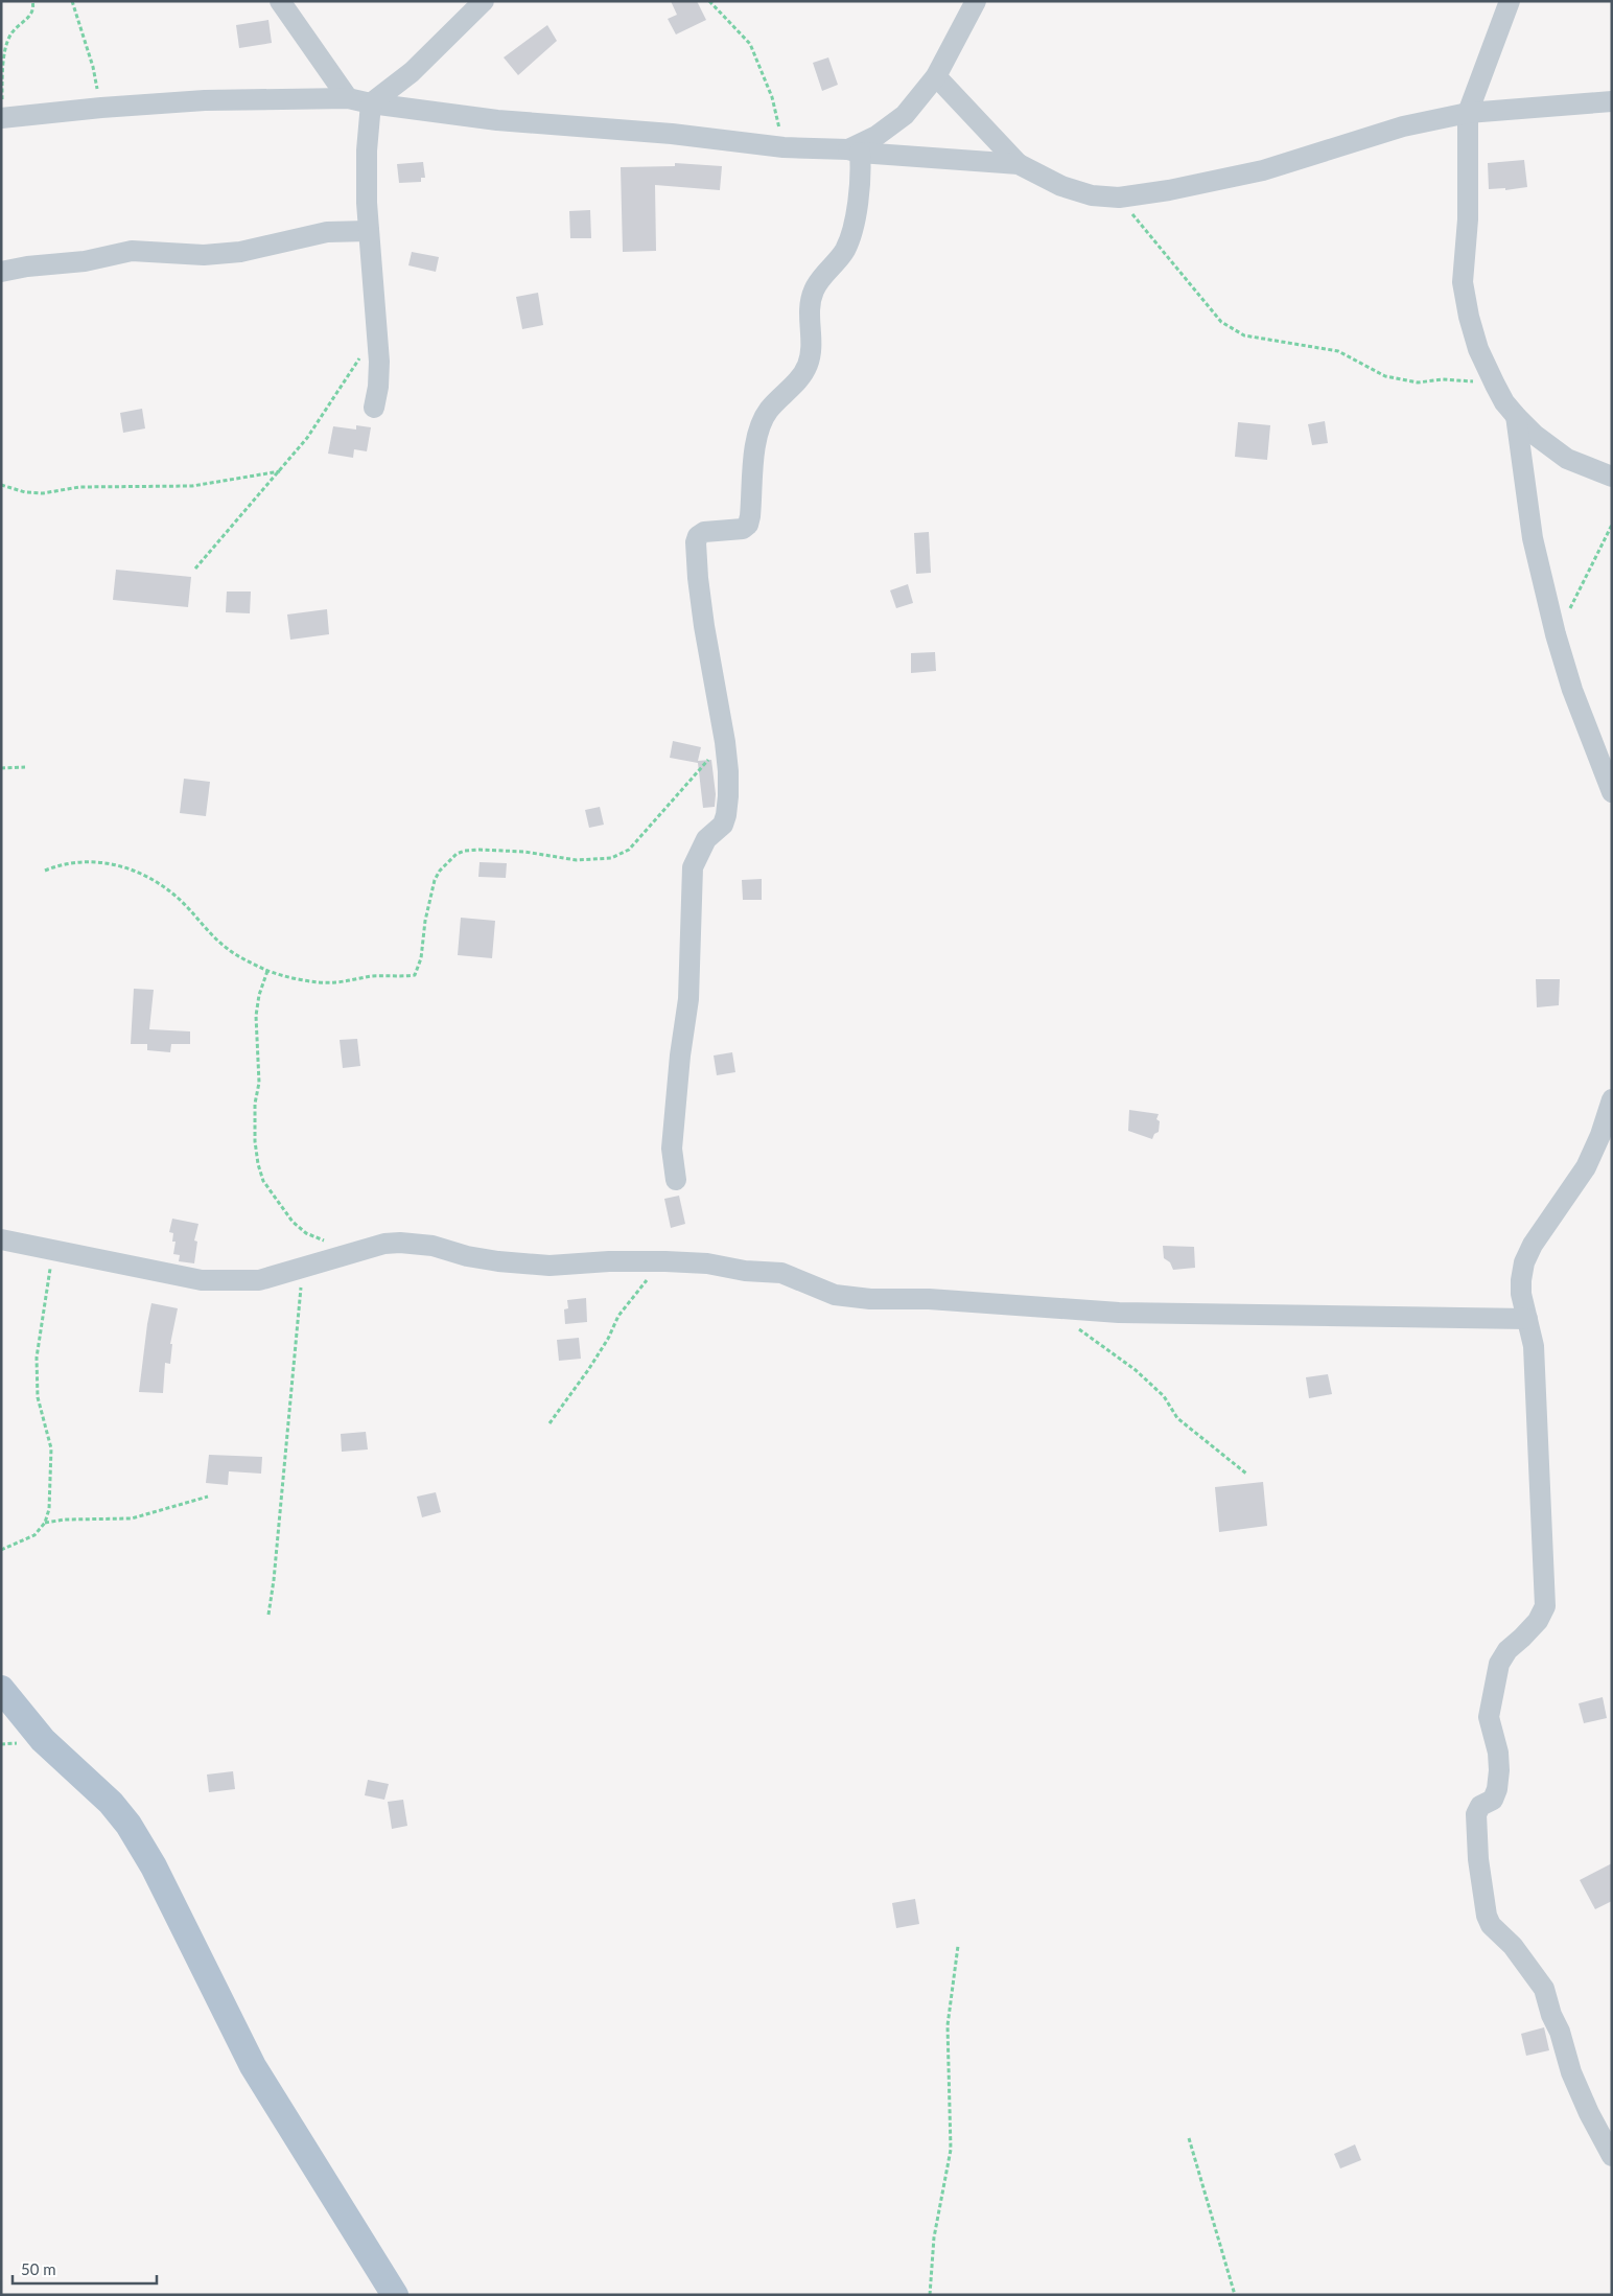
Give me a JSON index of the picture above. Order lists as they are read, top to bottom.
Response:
{
  "scale_bar": "50 m"
}
